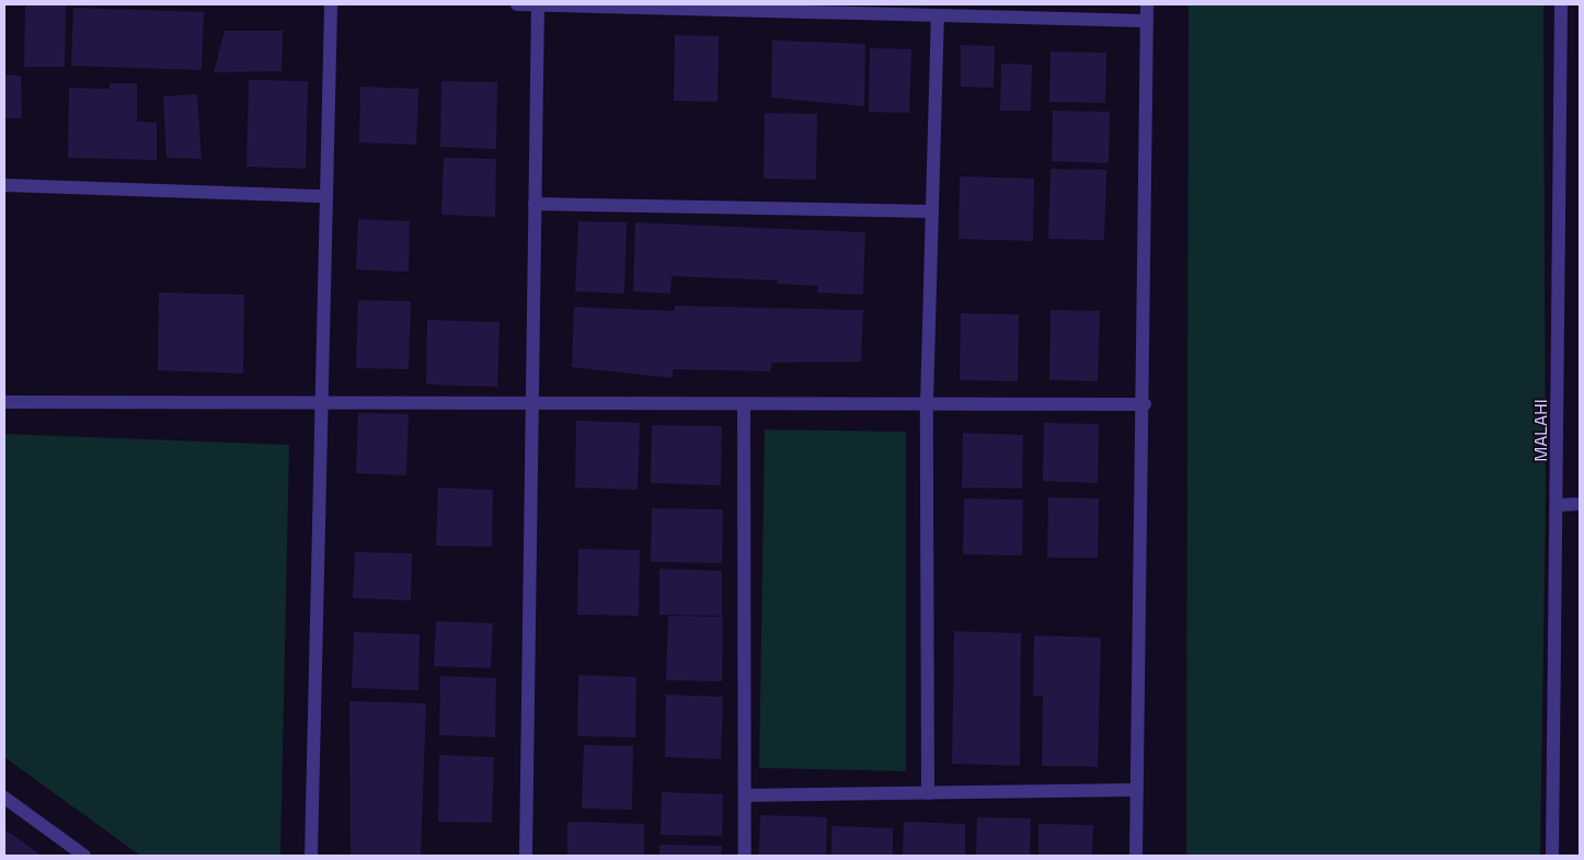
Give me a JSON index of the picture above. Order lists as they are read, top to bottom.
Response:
{
  "streets": {
    "street": ["MALAHI"]
  }
}
